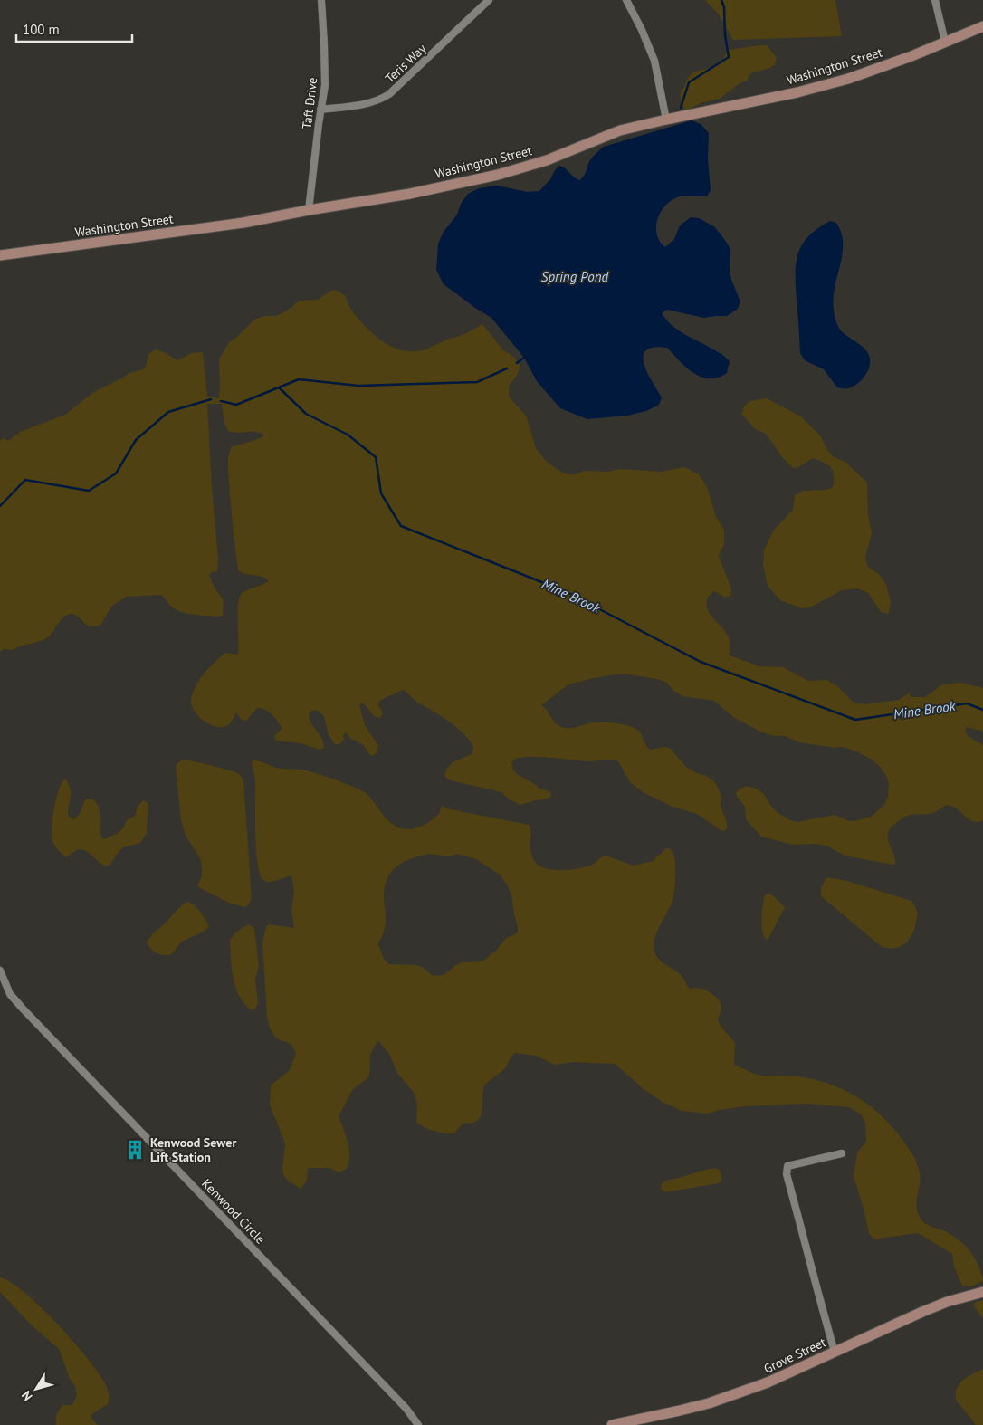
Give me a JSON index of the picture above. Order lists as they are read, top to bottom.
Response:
{
  "streets": {
    "main road": ["Washington Street", "Grove Street"],
    "street": ["Teris Way", "Taft Drive", "Kenwood Circle"]
  },
  "crossings": [
    ["Teris Way", "Taft Drive"],
    ["Washington Street", "Taft Drive"]
  ],
  "water": ["Spring Pond", "Mine Brook"],
  "places": {
    "building": ["Kenwood Sewer Lift Station"]
  },
  "scale_bar": "100 m",
  "north": "bottom left"
}
